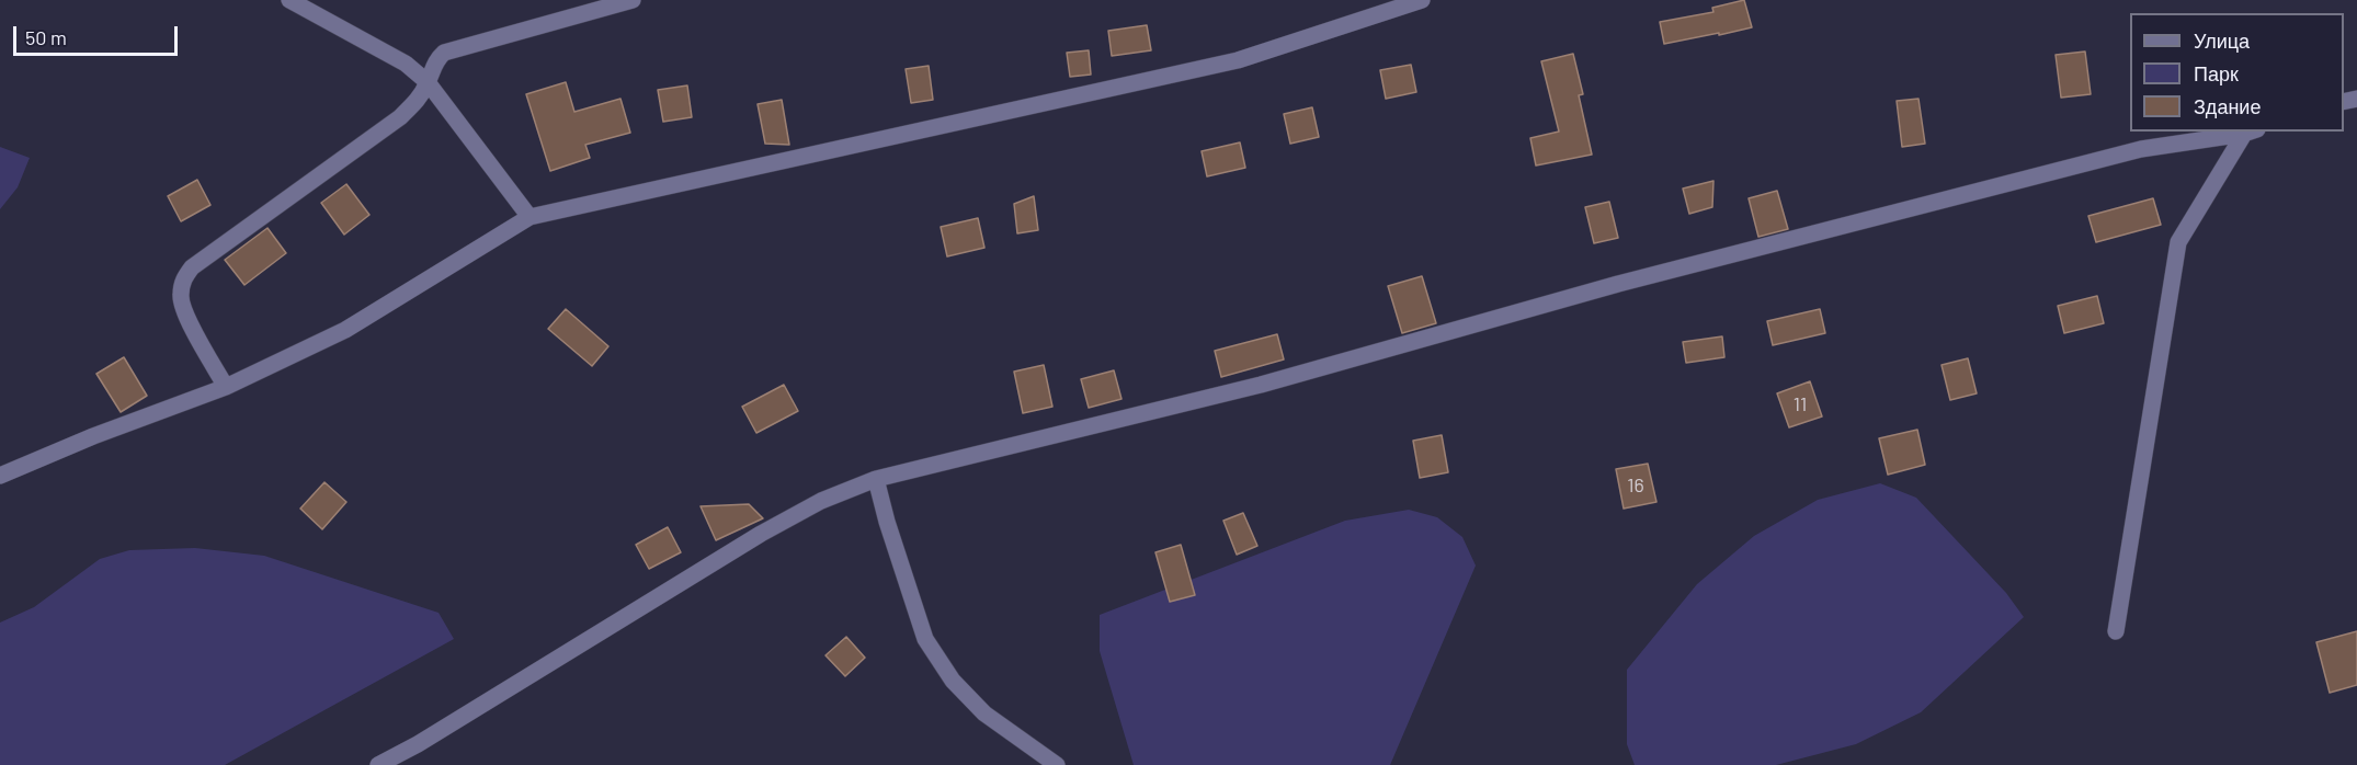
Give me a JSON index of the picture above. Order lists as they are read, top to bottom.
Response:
{
  "house_numbers": ["11", "16"],
  "legend": ["Улица", "Парк", "Здание"],
  "scale_bar": "50 m"
}
